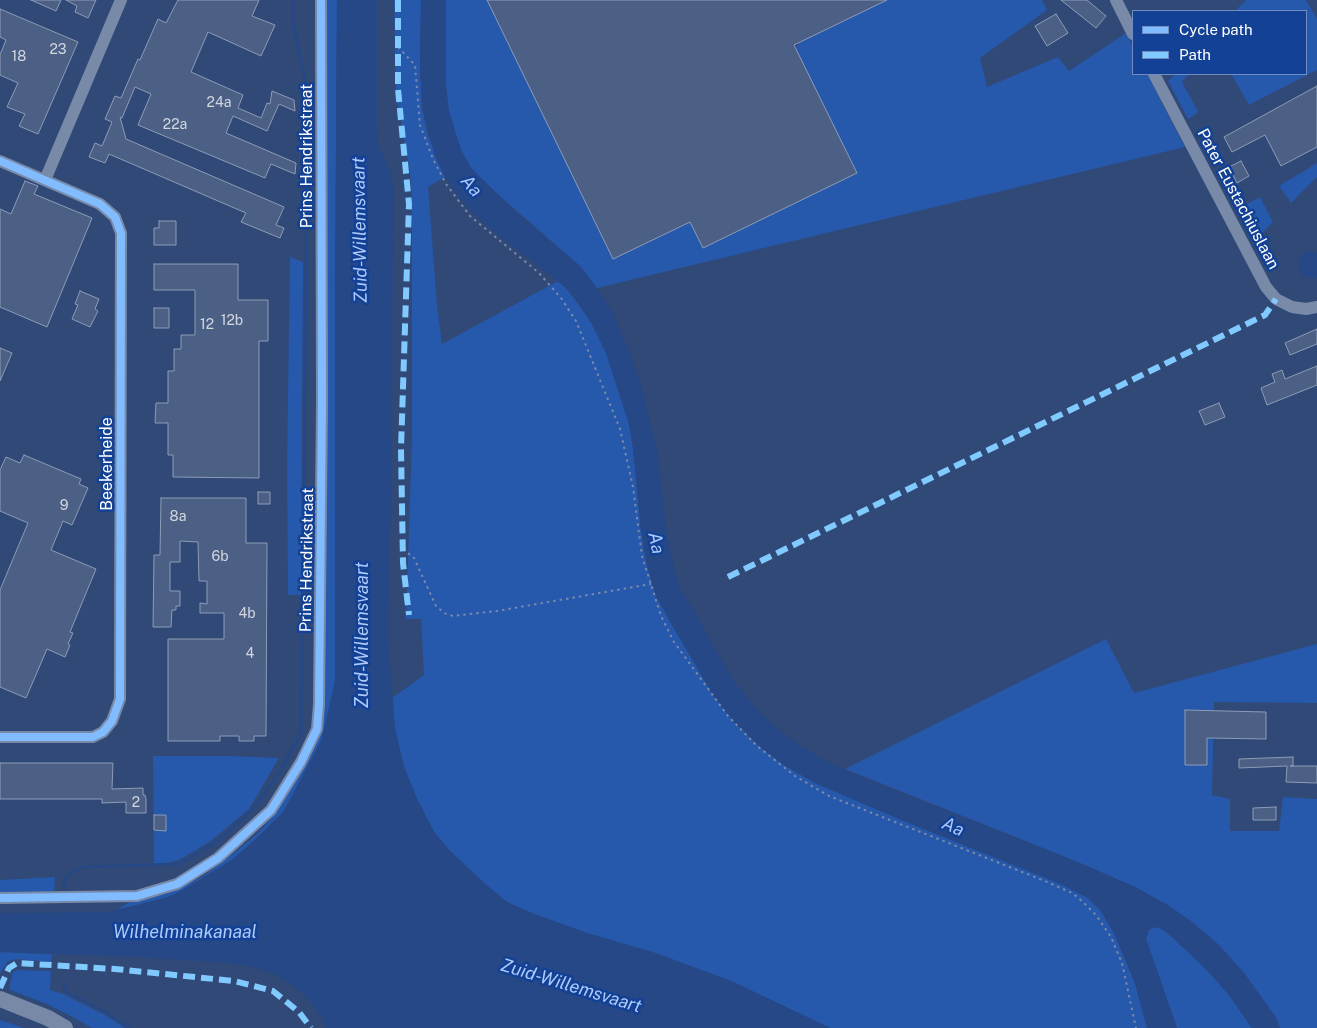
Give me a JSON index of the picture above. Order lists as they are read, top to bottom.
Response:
{
  "streets": {
    "street": ["Prins Hendrikstraat", "Pater Eustachiuslaan", "Beekerheide"]
  },
  "water": ["Aa", "Zuid-Willemsvaart", "Wilhelminakanaal"],
  "house_numbers": [
    "23",
    "18",
    "24a",
    "22a",
    "12b",
    "12",
    "9",
    "8a",
    "6b",
    "4b",
    "4",
    "2"
  ],
  "legend": ["Cycle path", "Path"]
}
